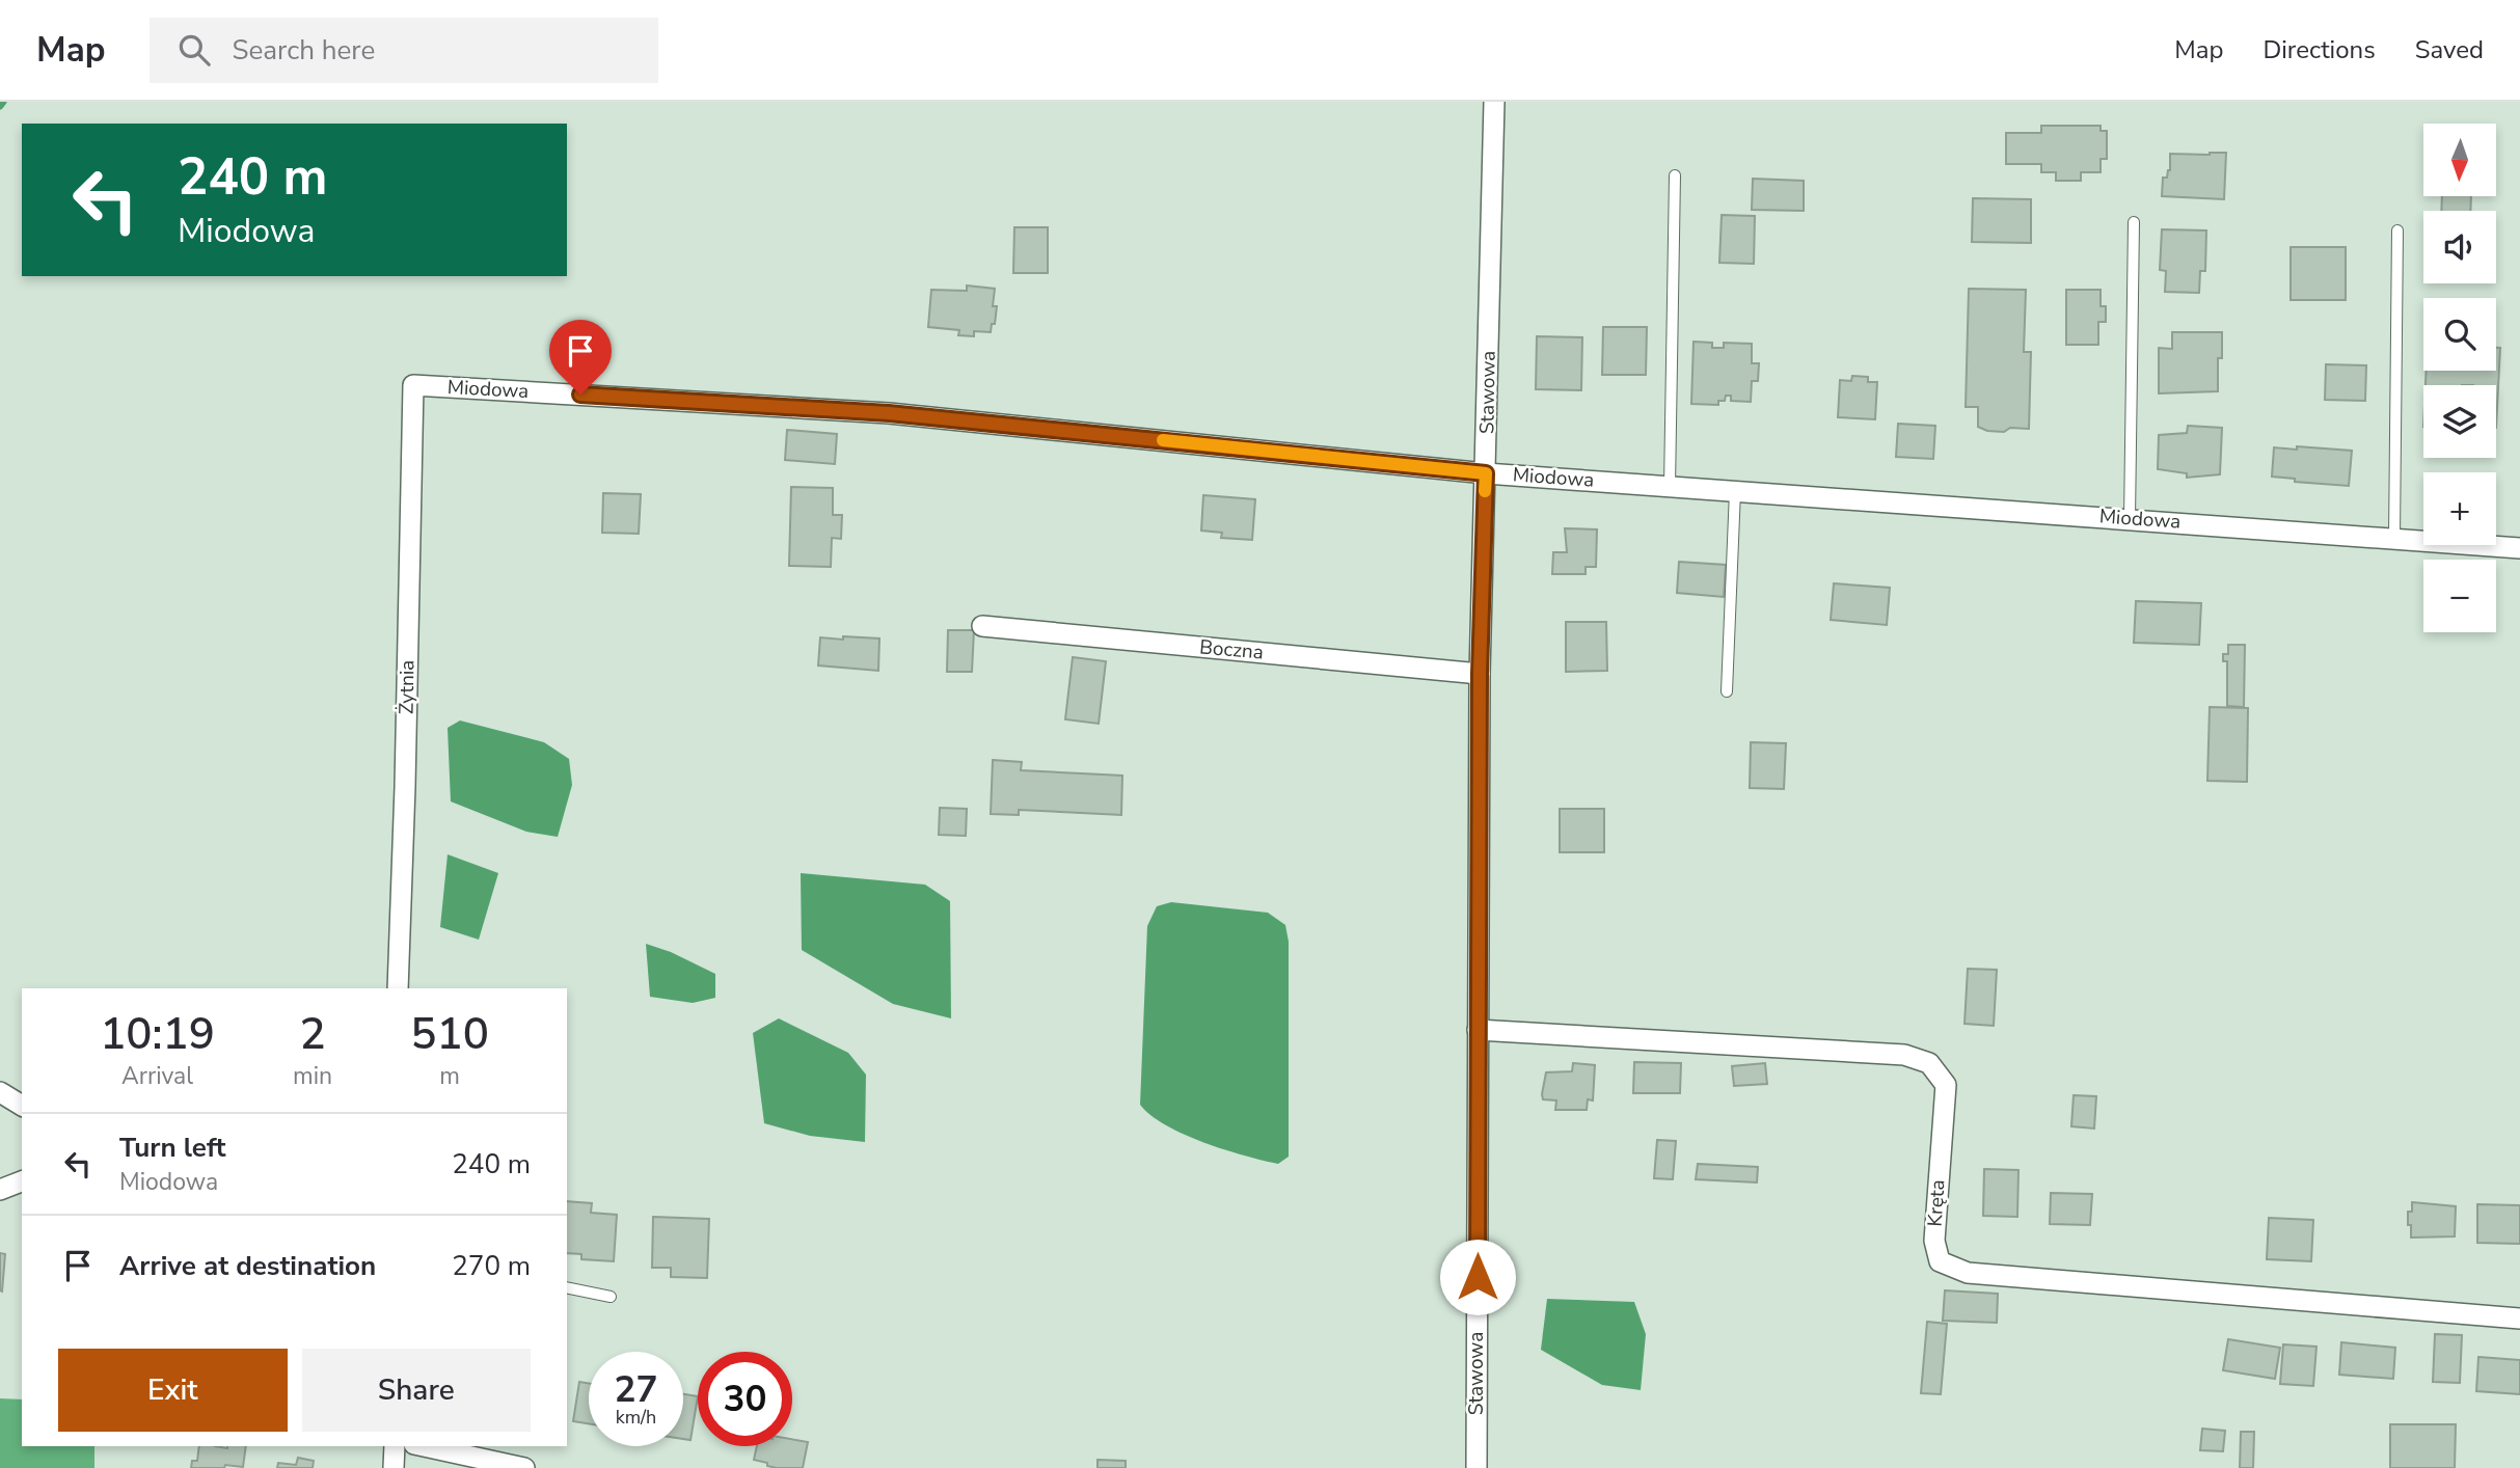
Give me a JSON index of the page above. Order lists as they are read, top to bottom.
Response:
{
  "streets": {
    "street": [
      "Miodowa",
      "Stawowa",
      "Boczna",
      "Żytnia",
      "Kręta"
    ]
  },
  "crossings": [
    ["Miodowa", "Stawowa"],
    ["Miodowa", "Żytnia"],
    ["Stawowa", "Boczna"],
    ["Stawowa", "Kręta"]
  ],
  "north": "bottom",
  "page": {
    "header": "Map",
    "search": "Search here",
    "nav": ["Map", "Directions", "Saved"],
    "map_buttons": ["+", "−"],
    "turn": ["240 m", "Miodowa"],
    "eta": [
      "10:19",
      "Arrival",
      "2",
      "min",
      "510",
      "m"
    ],
    "list": [
      {
        "name": "Turn left",
        "note": "Miodowa",
        "value": "240 m"
      },
      {
        "name": "Arrive at destination",
        "value": "270 m"
      }
    ],
    "buttons": ["Exit", "Share"],
    "speed": "27 km/h",
    "limit": "30"
  }
}
